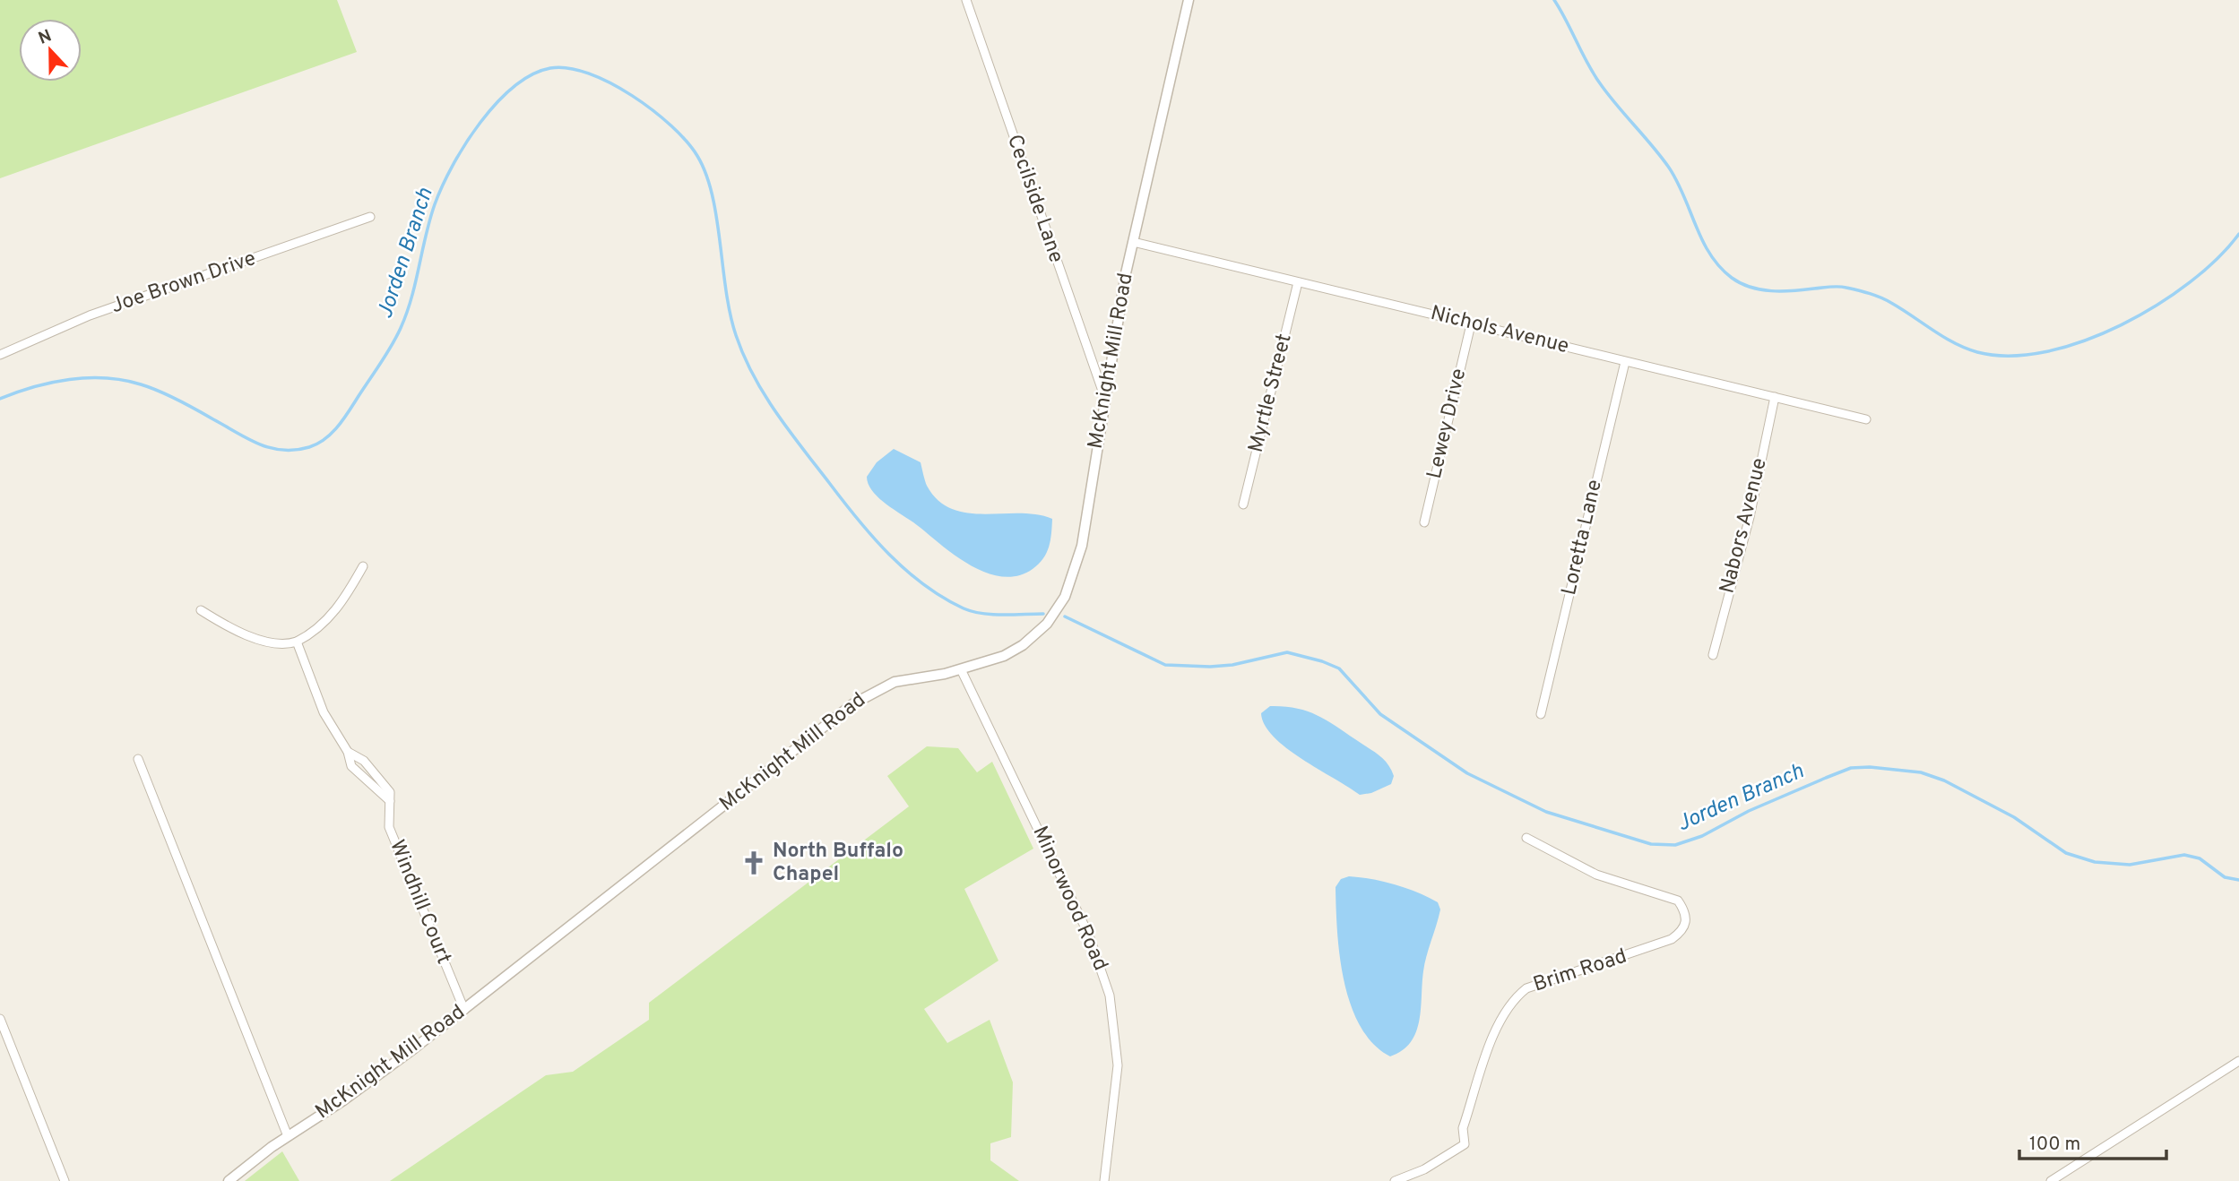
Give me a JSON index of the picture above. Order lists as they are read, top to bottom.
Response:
{
  "streets": {
    "street": [
      "Cecilside Lane",
      "Joe Brown Drive",
      "Nichols Avenue",
      "McKnight Mill Road",
      "Myrtle Street",
      "Lewey Drive",
      "Nabors Avenue",
      "Loretta Lane",
      "Minorwood Road",
      "Windhill Court",
      "Brim Road"
    ]
  },
  "crossings": [
    ["Cecilside Lane", "McKnight Mill Road"],
    ["Nichols Avenue", "McKnight Mill Road"],
    ["Nichols Avenue", "Myrtle Street"],
    ["Nichols Avenue", "Lewey Drive"],
    ["Nichols Avenue", "Nabors Avenue"],
    ["Nichols Avenue", "Loretta Lane"],
    ["McKnight Mill Road", "Minorwood Road"],
    ["McKnight Mill Road", "Windhill Court"]
  ],
  "water": ["Jorden Branch"],
  "places": {
    "church": ["North Buffalo Chapel"]
  },
  "scale_bar": "100 m",
  "north": "top"
}
